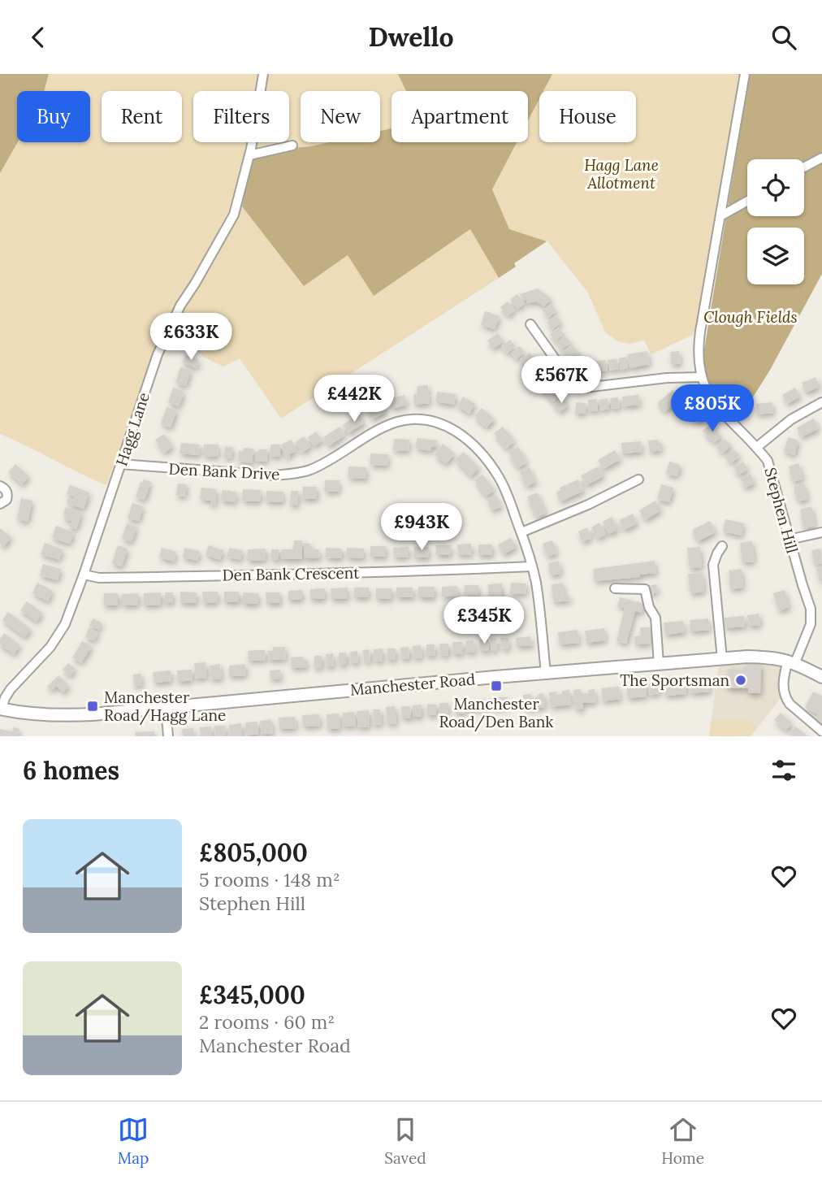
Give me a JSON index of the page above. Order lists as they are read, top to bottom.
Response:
{
  "streets": {
    "main road": ["Manchester Road"],
    "street": [
      "Hagg Lane",
      "Den Bank Drive",
      "Stephen Hill",
      "Den Bank Crescent"
    ]
  },
  "crossings": [
    ["Hagg Lane", "Den Bank Drive"],
    ["Hagg Lane", "Den Bank Crescent"],
    ["Hagg Lane", "Manchester Road"],
    ["Den Bank Drive", "Den Bank Crescent"],
    ["Den Bank Drive", "Manchester Road"],
    ["Stephen Hill", "Manchester Road"]
  ],
  "parks": ["Hagg Lane Allotment", "Clough Fields"],
  "places": {
    "other": ["The Sportsman"],
    "transit": ["Manchester Road/Den Bank", "Manchester Road/Hagg Lane"]
  },
  "page": {
    "header": "Dwello",
    "chip": [
      "Buy",
      "Rent",
      "Filters",
      "New",
      "Apartment",
      "House"
    ],
    "price": [
      "£633K",
      "£567K",
      "£442K",
      "£805K",
      "£943K",
      "£345K"
    ],
    "heading": "6 homes",
    "list": [
      {
        "name": "£805,000",
        "note": "5 rooms · 148 m² · Stephen Hill"
      },
      {
        "name": "£345,000",
        "note": "2 rooms · 60 m² · Manchester Road"
      }
    ],
    "tabs": ["Map", "Saved", "Home"]
  }
}
